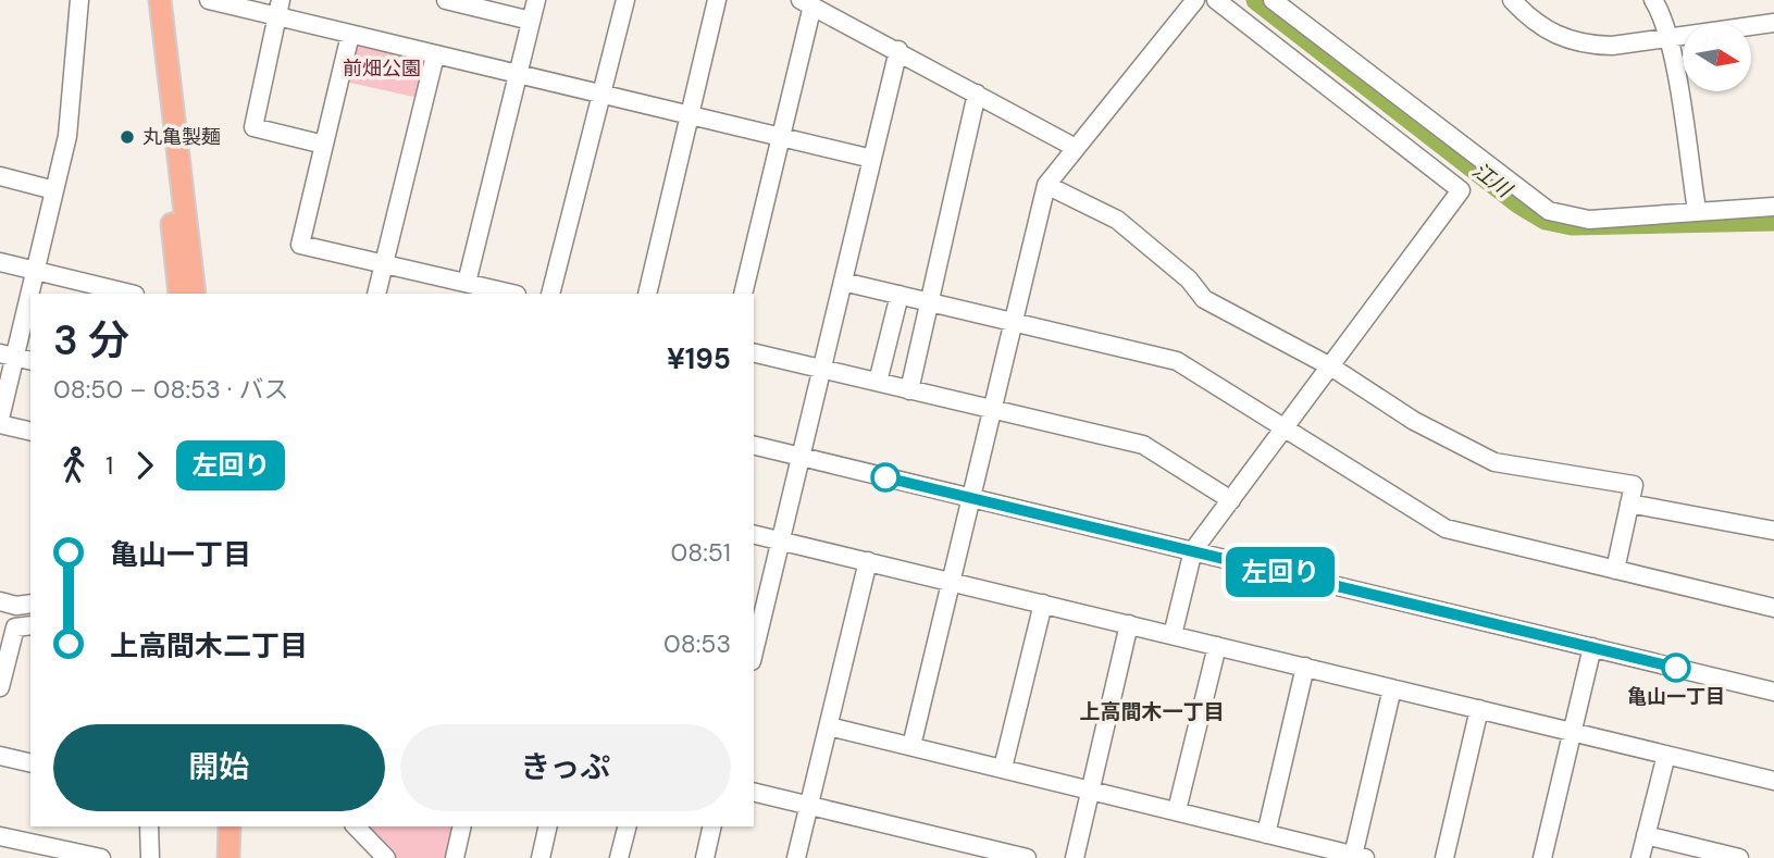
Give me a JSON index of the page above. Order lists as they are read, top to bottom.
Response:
{
  "districts": ["上高間木一丁目"],
  "water": ["江川"],
  "parks": ["前畑公園"],
  "places": ["丸亀製麺", "亀山一丁目"],
  "lines": ["bus line 左回り"],
  "north": "right",
  "page": {
    "on_map": "左回り",
    "heading": ["3 分", "08:50 – 08:53 · バス", "¥195"],
    "legs": ["1", "左回り"],
    "list": [
      {
        "name": "亀山一丁目",
        "value": "08:51"
      },
      {
        "name": "上高間木二丁目",
        "value": "08:53"
      }
    ],
    "buttons": ["開始", "きっぷ"]
  }
}
